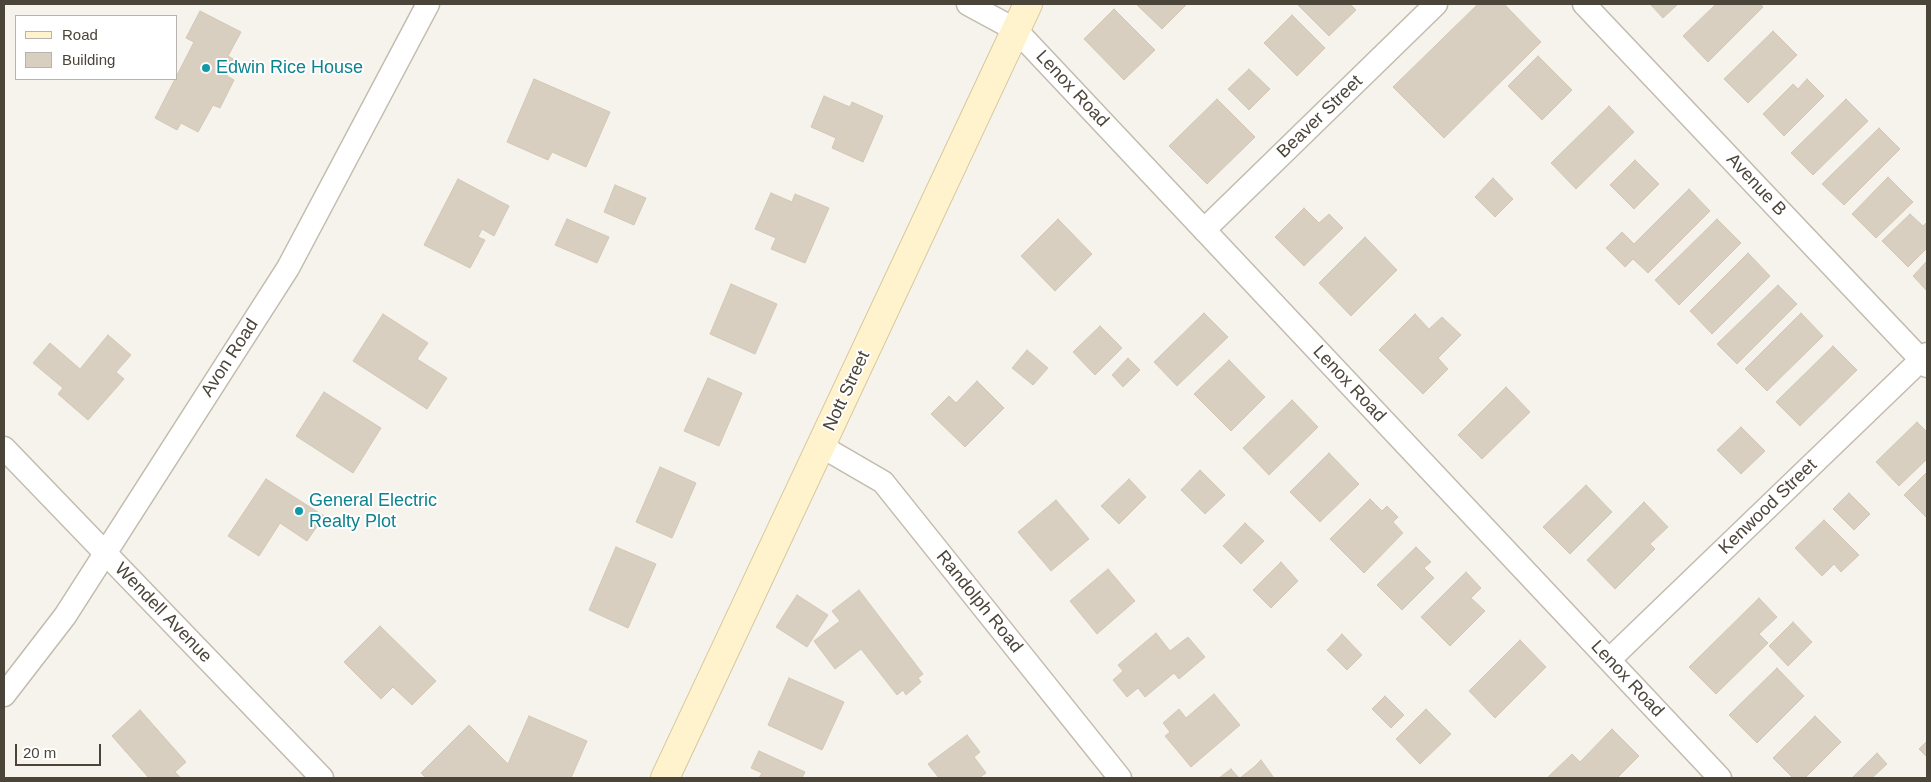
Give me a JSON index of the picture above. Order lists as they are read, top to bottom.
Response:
{
  "streets": {
    "main road": ["Nott Street"],
    "street": [
      "Lenox Road",
      "Beaver Street",
      "Avenue B",
      "Avon Road",
      "Kenwood Street",
      "Randolph Road",
      "Wendell Avenue"
    ]
  },
  "crossings": [
    ["Lenox Road", "Beaver Street"],
    ["Lenox Road", "Nott Street"],
    ["Lenox Road", "Kenwood Street"],
    ["Avenue B", "Kenwood Street"],
    ["Avon Road", "Wendell Avenue"],
    ["Nott Street", "Randolph Road"]
  ],
  "places": ["Edwin Rice House", "General Electric Realty Plot"],
  "legend": ["Road", "Building"],
  "scale_bar": "20 m"
}
